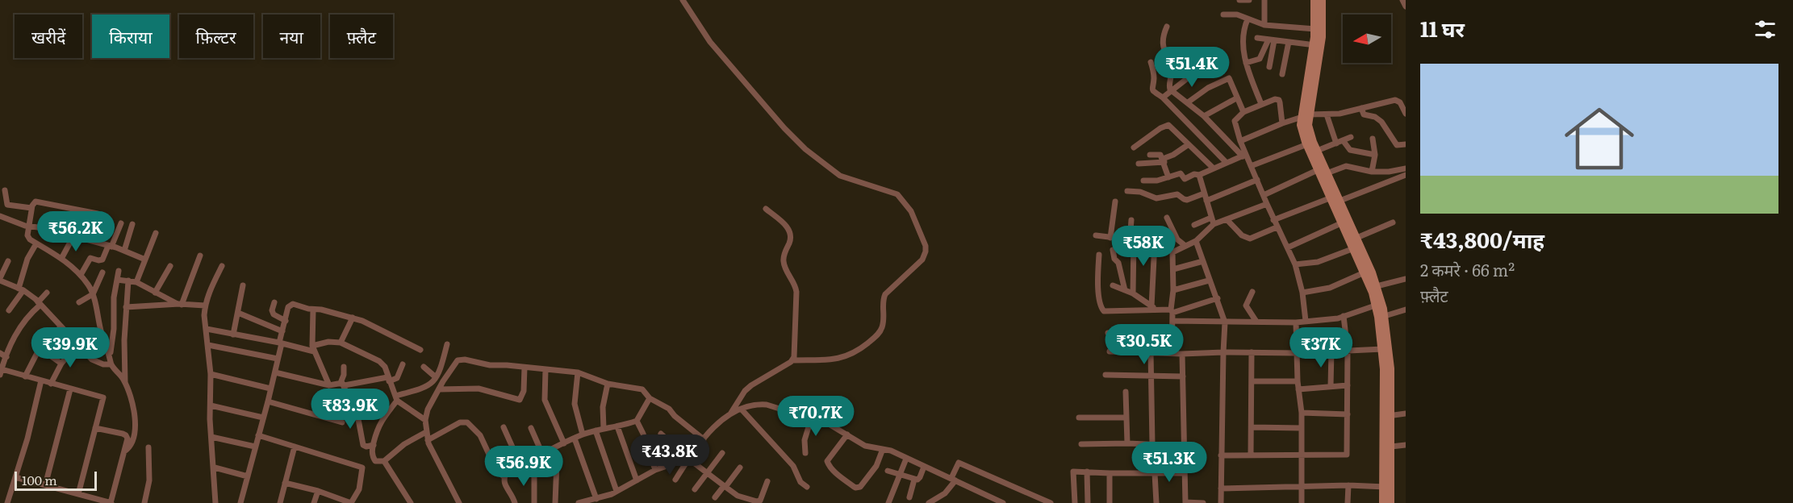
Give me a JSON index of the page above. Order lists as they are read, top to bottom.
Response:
{
  "scale_bar": "100 m",
  "north": "left",
  "page": {
    "heading": "11 घर",
    "chip": [
      "खरीदें",
      "किराया",
      "फ़िल्टर",
      "नया",
      "फ़्लैट"
    ],
    "price": [
      "₹51.4K",
      "₹56.2K",
      "₹58K",
      "₹30.5K",
      "₹39.9K",
      "₹37K",
      "₹83.9K",
      "₹70.7K",
      "₹43.8K",
      "₹51.3K",
      "₹56.9K"
    ],
    "list": [
      {
        "name": "₹43,800/माह",
        "note": "2 कमरे · 66 m² · फ़्लैट"
      }
    ],
    "scale": "100 m"
  }
}
